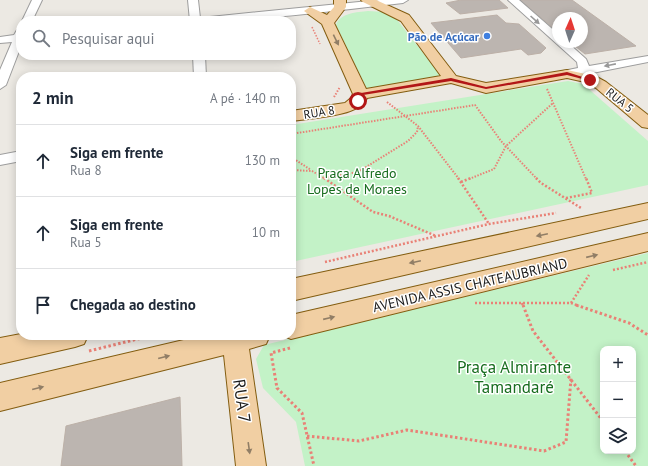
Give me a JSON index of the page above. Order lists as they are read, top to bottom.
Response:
{
  "streets": {
    "main road": [
      "RUA 5",
      "RUA 8",
      "AVENIDA ASSIS CHATEAUBRIAND",
      "RUA 7"
    ]
  },
  "one_way": ["RUA 7"],
  "parks": ["Praça Alfredo Lopes de Moraes", "Praça Almirante Tamandaré"],
  "places": ["Pão de Açúcar"],
  "north": "top",
  "page": {
    "search": "Pesquisar aqui",
    "heading": ["2 min", "A pé · 140 m"],
    "list": [
      ["Siga em frente", "Rua 8", "130 m"],
      ["Siga em frente", "Rua 5", "10 m"],
      "Chegada ao destino"
    ],
    "map_buttons": ["+", "−"]
  }
}
